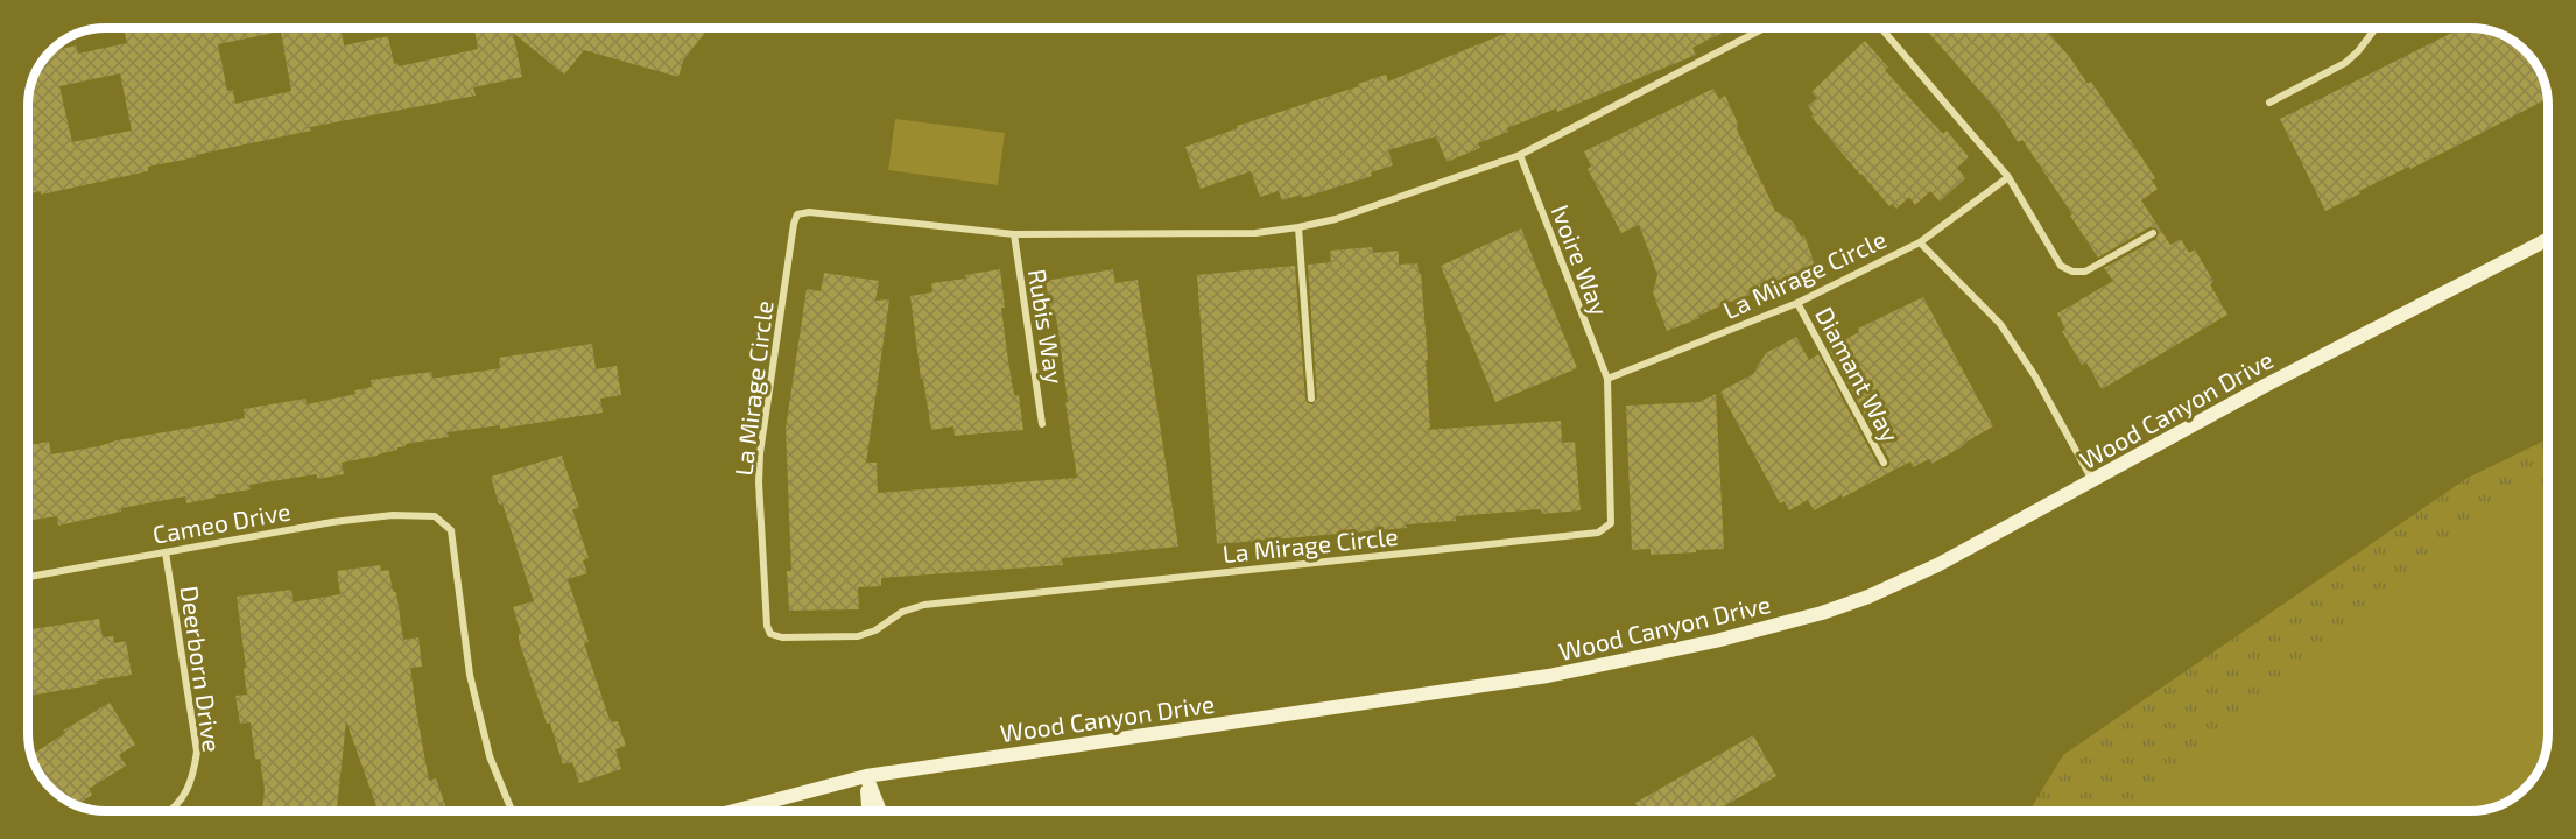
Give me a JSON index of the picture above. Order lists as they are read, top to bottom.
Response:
{
  "streets": {
    "main road": ["Wood Canyon Drive"],
    "street": [
      "Ivoire Way",
      "La Mirage Circle",
      "Rubis Way",
      "Diamant Way",
      "Cameo Drive",
      "Deerborn Drive"
    ]
  },
  "crossings": [
    ["Ivoire Way", "La Mirage Circle"],
    ["La Mirage Circle", "Rubis Way"],
    ["La Mirage Circle", "Diamant Way"],
    ["La Mirage Circle", "Wood Canyon Drive"],
    ["Cameo Drive", "Deerborn Drive"]
  ]
}
